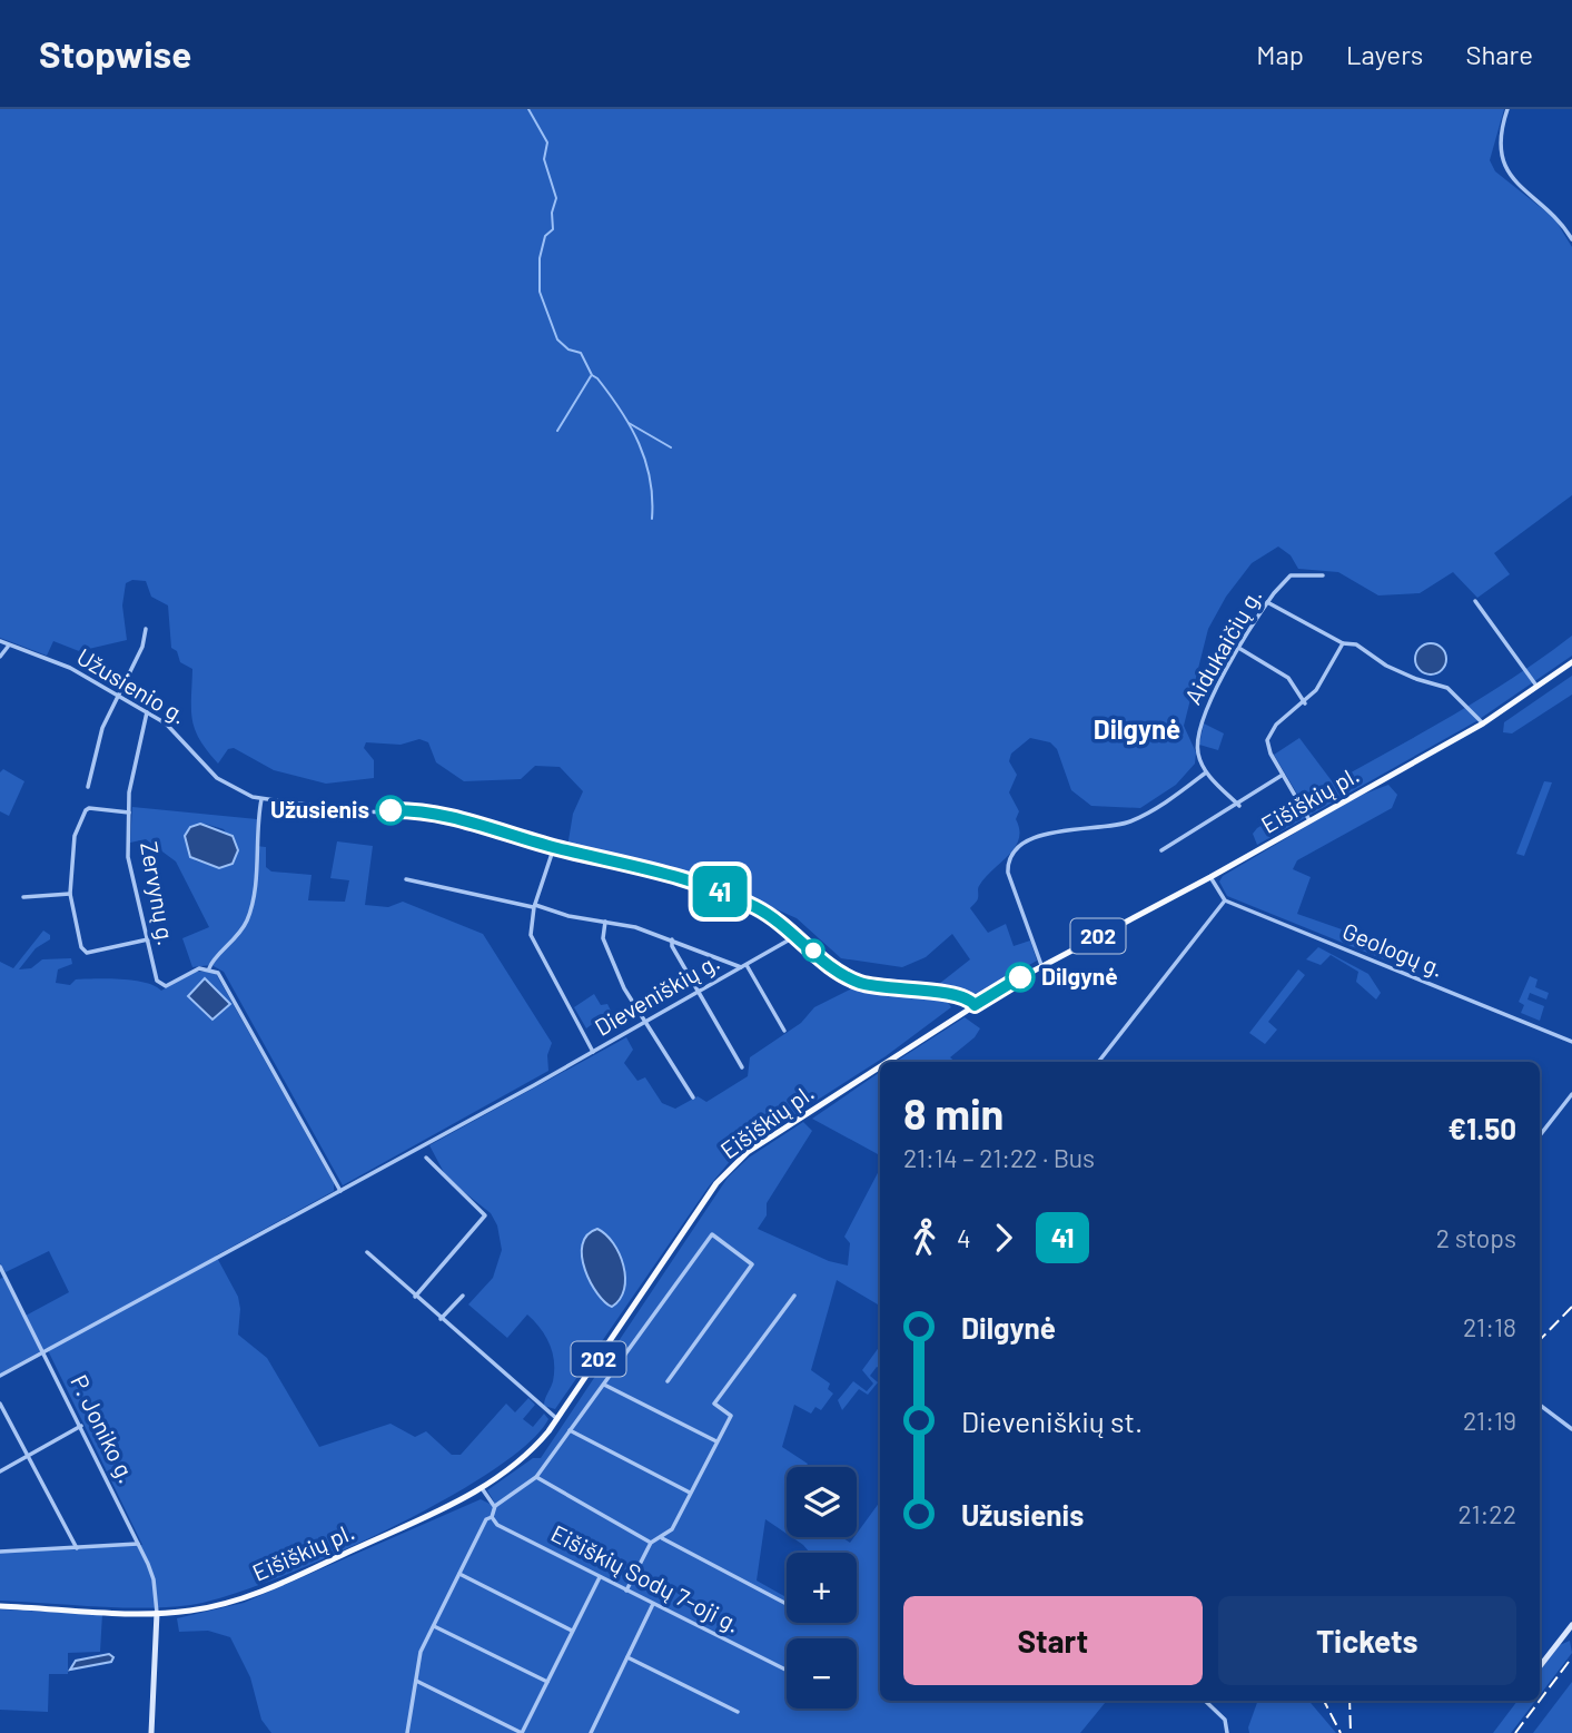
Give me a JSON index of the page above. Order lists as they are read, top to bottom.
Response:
{
  "streets": {
    "main road": ["Eišiškių pl.", "202"],
    "street": [
      "Aidukaičių g.",
      "Užusienio g.",
      "Zervynų g.",
      "Geologų g.",
      "Dieveniškių g.",
      "P. Joniko g.",
      "Eišiškių Sodų 7-oji g."
    ]
  },
  "crossings": [
    ["Užusienio g.", "Eišiškių pl."],
    ["Užusienio g.", "Zervynų g."],
    ["Užusienio g.", "Dieveniškių g."],
    ["Eišiškių pl.", "P. Joniko g."],
    ["Dieveniškių g.", "P. Joniko g."]
  ],
  "districts": ["Dilgynė"],
  "places": ["Užusienis", "Dilgynė"],
  "lines": ["bus line 41"],
  "page": {
    "header": "Stopwise",
    "nav": ["Map", "Layers", "Share"],
    "on_map": "41",
    "heading": ["8 min", "21:14 – 21:22 · Bus", "€1.50"],
    "legs": ["4", "41", "2 stops"],
    "list": [
      {
        "name": "Dilgynė",
        "value": "21:18"
      },
      {
        "name": "Dieveniškių st.",
        "value": "21:19"
      },
      {
        "name": "Užusienis",
        "value": "21:22"
      }
    ],
    "map_buttons": ["+", "−"],
    "buttons": ["Start", "Tickets"]
  }
}
